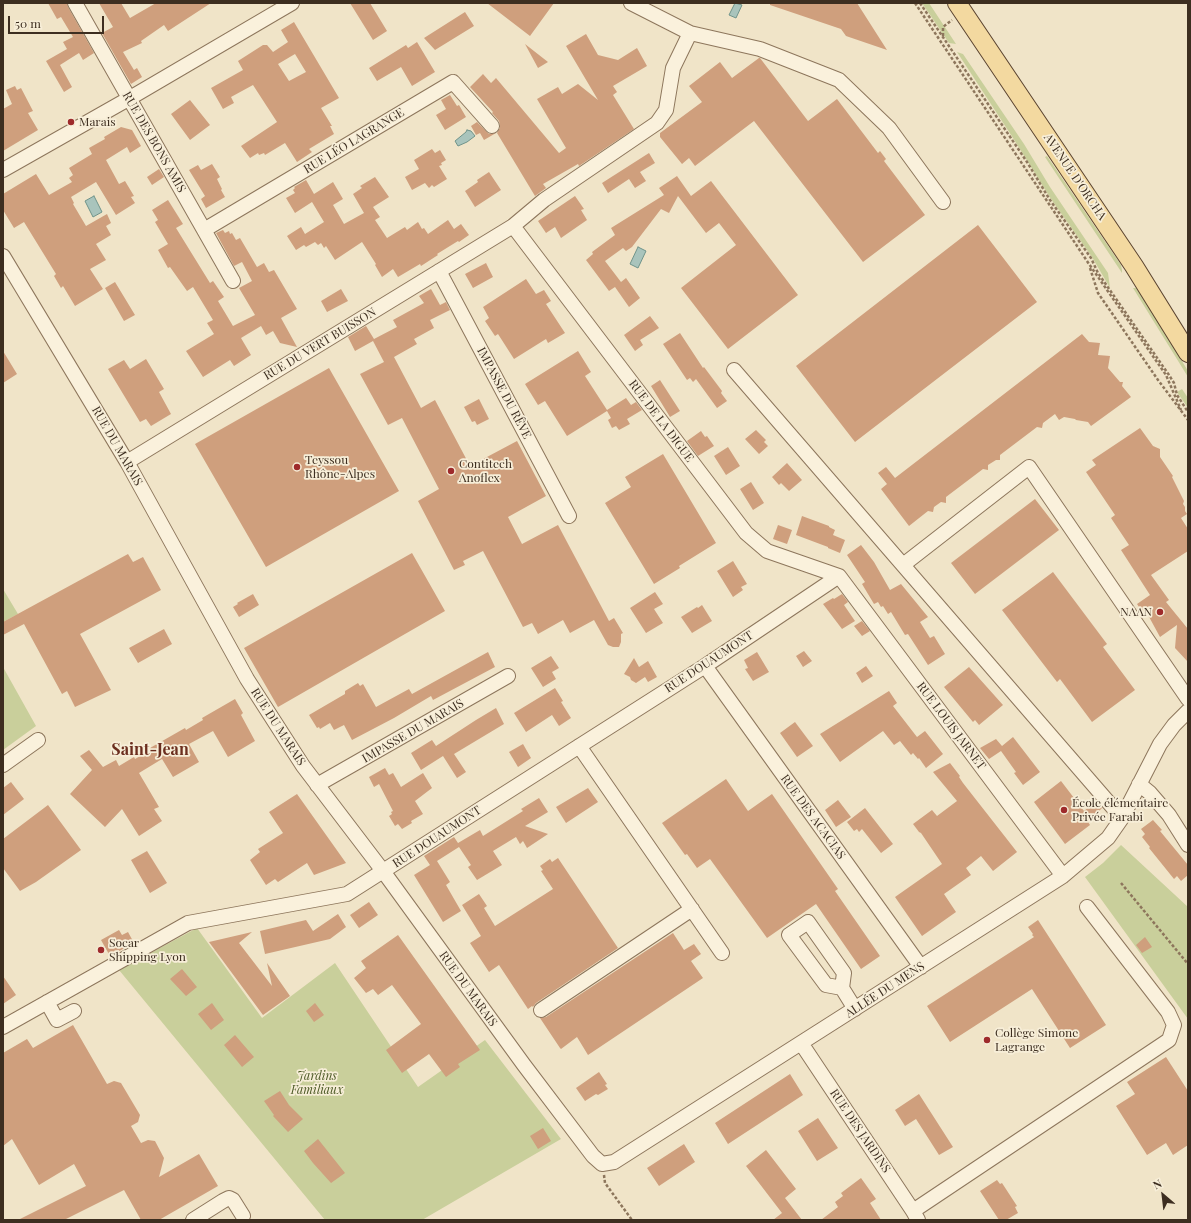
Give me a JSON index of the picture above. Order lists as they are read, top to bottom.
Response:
{
  "streets": {
    "main road": ["AVENUE D'ORCHA"],
    "street": [
      "RUE LÉO LAGRANGE",
      "RUE DES BONS AMIS",
      "RUE DU VERT BUISSON",
      "IMPASSE DU RÊVE",
      "RUE DE LA DIGUE",
      "RUE DU MARAIS",
      "RUE DOUAUMONT",
      "RUE LOUIS JARNET",
      "IMPASSE DU MARAIS",
      "RUE DES ACACIAS",
      "ALLÉE DU MENS",
      "RUE DES JARDINS"
    ]
  },
  "crossings": [
    ["RUE LÉO LAGRANGE", "RUE DES BONS AMIS"],
    ["RUE DU VERT BUISSON", "IMPASSE DU RÊVE"],
    ["RUE DU VERT BUISSON", "RUE DE LA DIGUE"],
    ["RUE DU VERT BUISSON", "RUE DU MARAIS"],
    ["RUE DE LA DIGUE", "RUE DOUAUMONT"],
    ["RUE DE LA DIGUE", "RUE LOUIS JARNET"],
    ["RUE DU MARAIS", "RUE DOUAUMONT"],
    ["RUE DU MARAIS", "IMPASSE DU MARAIS"],
    ["RUE DU MARAIS", "ALLÉE DU MENS"],
    ["RUE DOUAUMONT", "RUE LOUIS JARNET"],
    ["RUE DOUAUMONT", "RUE DES ACACIAS"],
    ["RUE LOUIS JARNET", "ALLÉE DU MENS"],
    ["RUE DES ACACIAS", "ALLÉE DU MENS"],
    ["ALLÉE DU MENS", "RUE DES JARDINS"]
  ],
  "districts": ["Saint-Jean"],
  "parks": ["Jardins Familiaux"],
  "places": [
    "Marais",
    "Teyssou Rhône-Alpes",
    "Contitech Anoflex",
    "NAAN",
    "École élémentaire Privée Farabi",
    "Socar Shipping Lyon",
    "Collège Simone Lagrange"
  ],
  "scale_bar": "50 m",
  "north": "top left"
}
